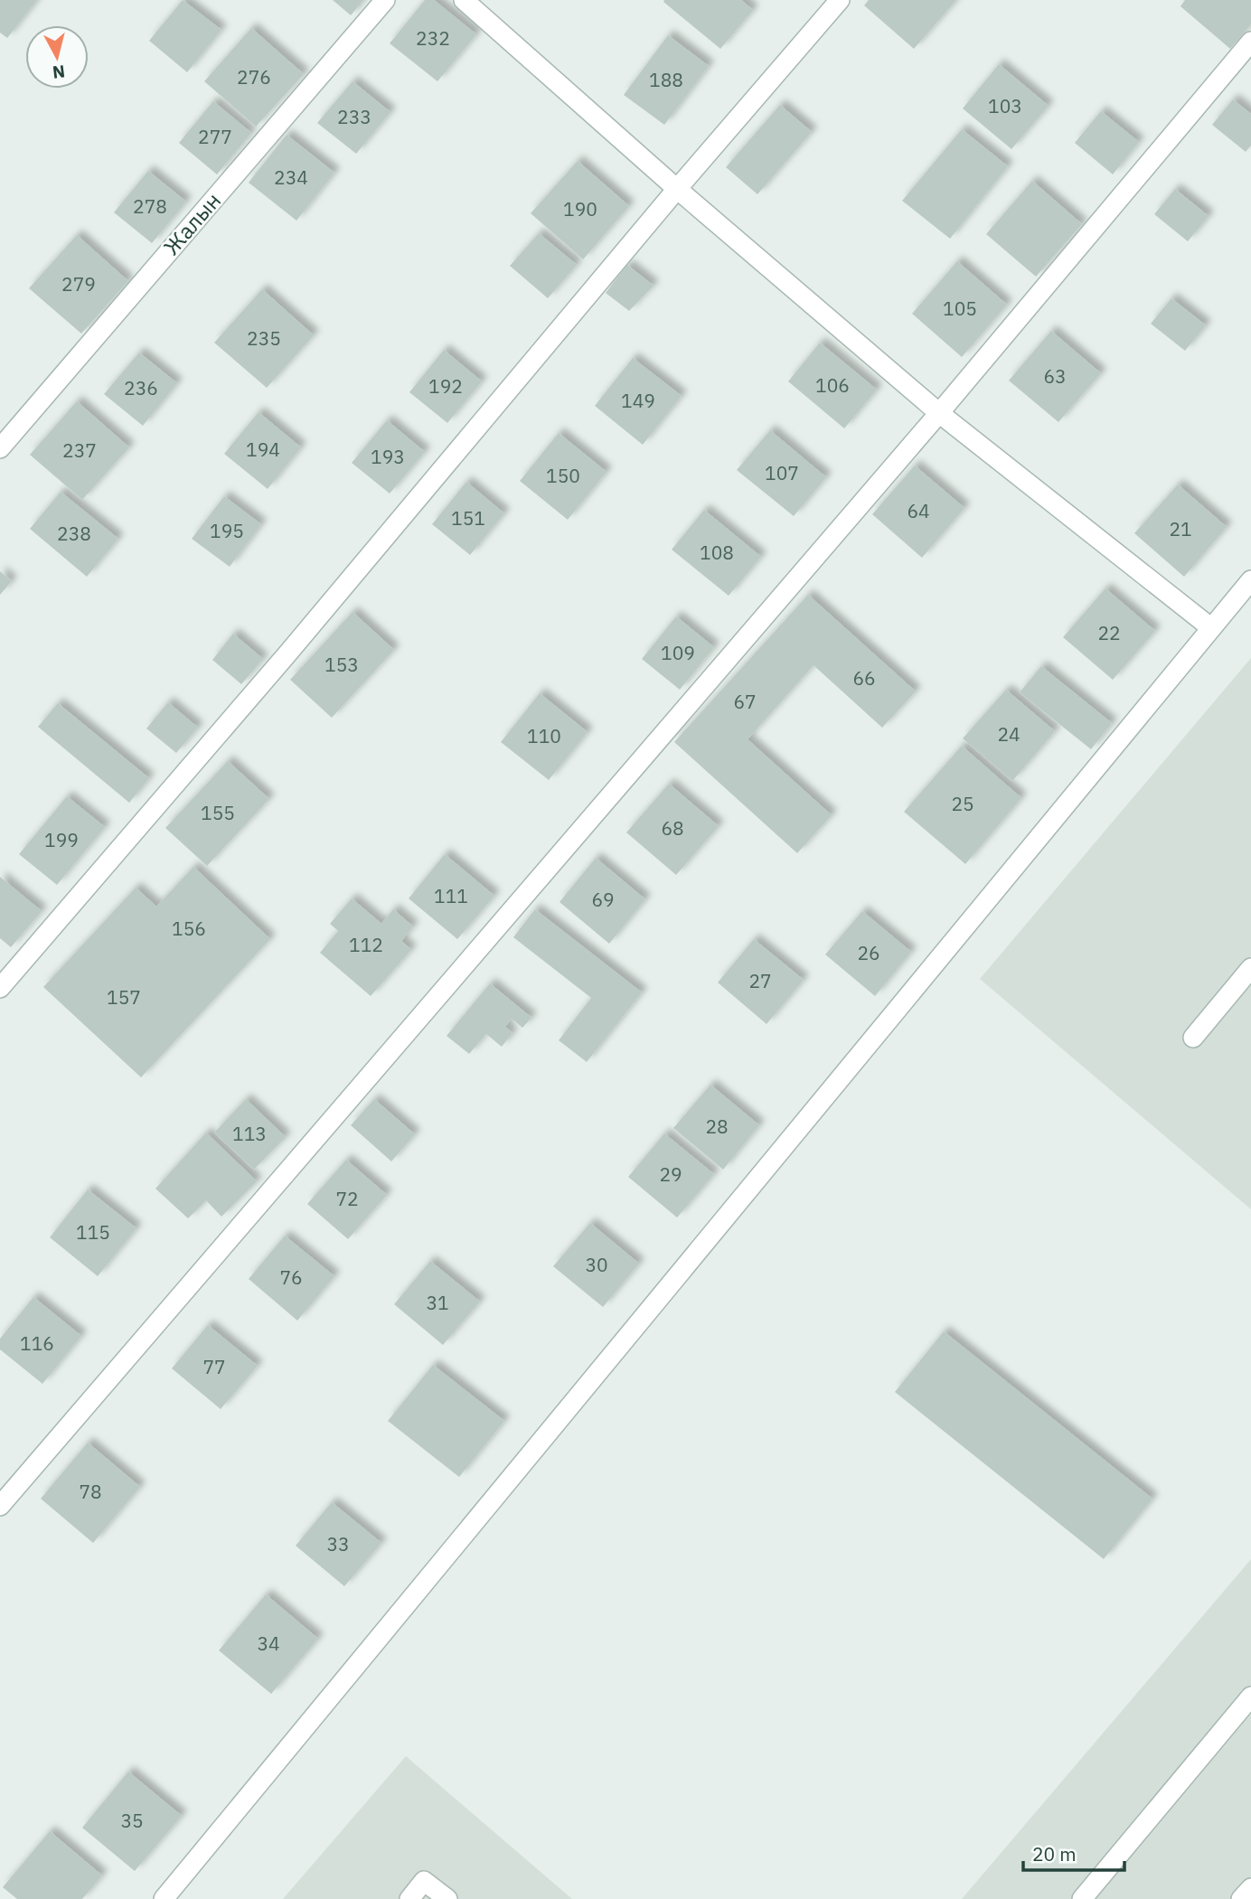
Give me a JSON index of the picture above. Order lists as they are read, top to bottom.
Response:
{
  "streets": {
    "street": ["Жалын"]
  },
  "house_numbers": [
    "232",
    "276",
    "188",
    "103",
    "233",
    "277",
    "234",
    "278",
    "190",
    "279",
    "105",
    "235",
    "63",
    "106",
    "192",
    "236",
    "149",
    "194",
    "237",
    "193",
    "107",
    "150",
    "64",
    "151",
    "21",
    "195",
    "238",
    "108",
    "22",
    "109",
    "153",
    "66",
    "67",
    "24",
    "110",
    "25",
    "155",
    "68",
    "199",
    "111",
    "69",
    "156",
    "112",
    "26",
    "27",
    "157",
    "28",
    "113",
    "29",
    "72",
    "115",
    "30",
    "76",
    "31",
    "116",
    "77",
    "78",
    "33",
    "34",
    "35"
  ],
  "scale_bar": "20 m",
  "north": "bottom"
}
